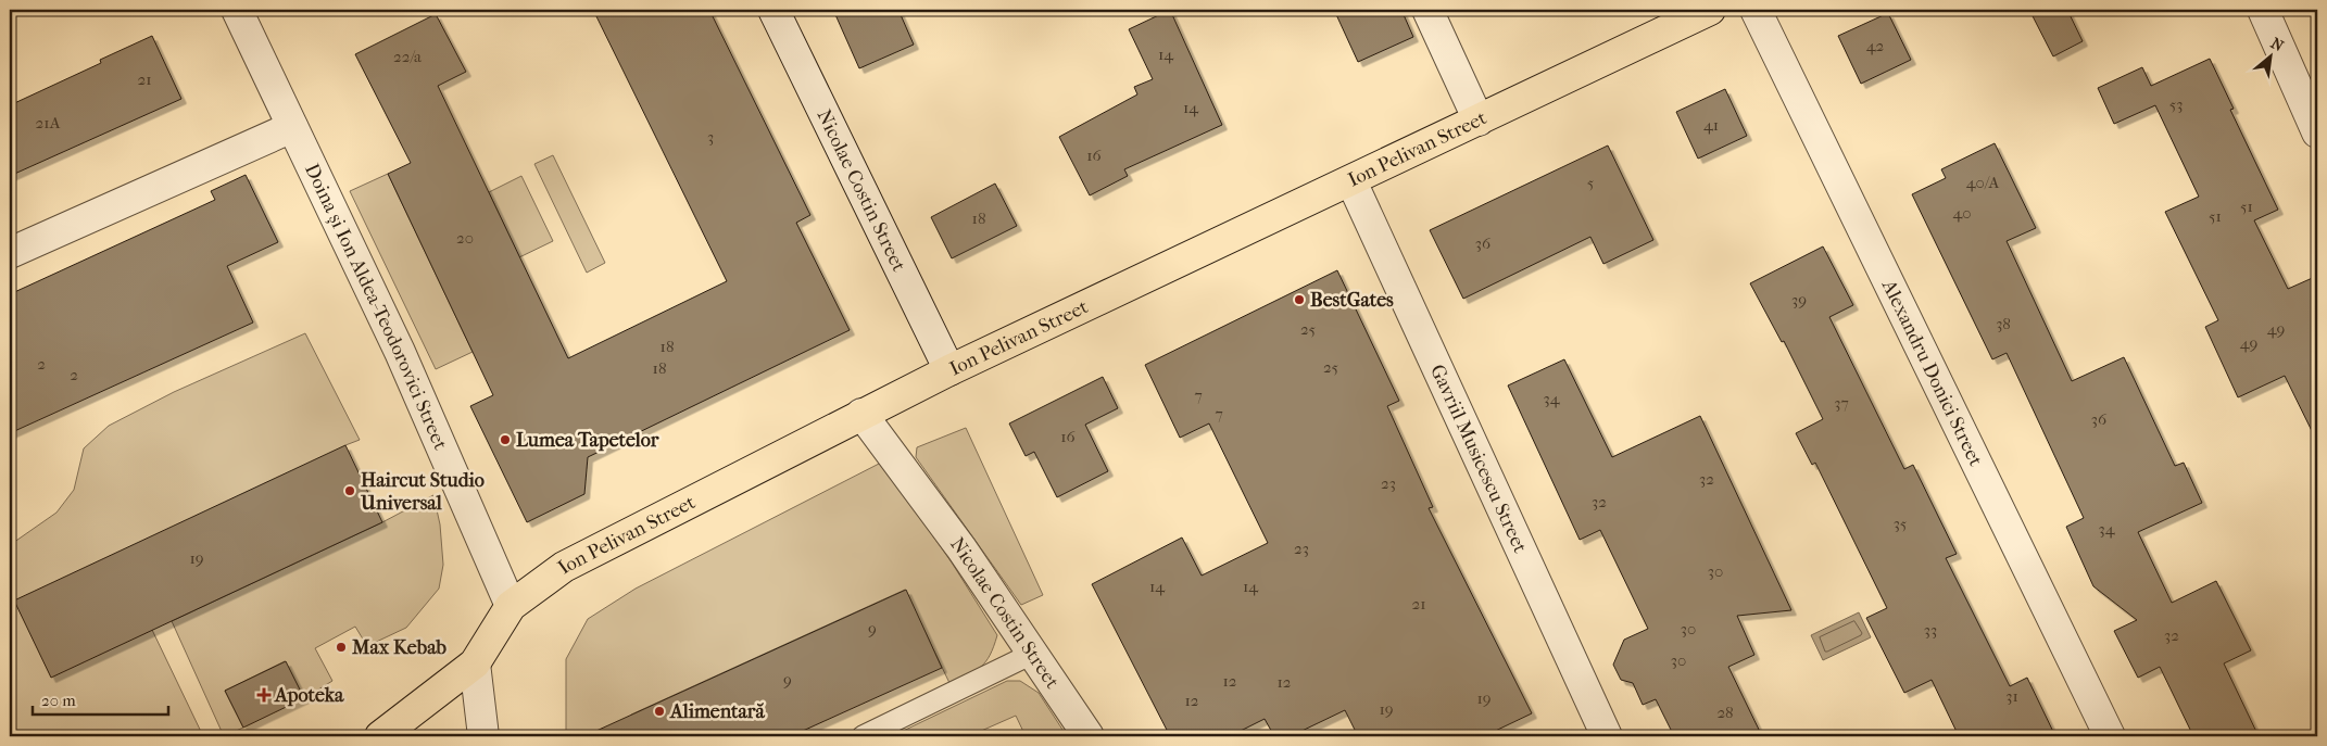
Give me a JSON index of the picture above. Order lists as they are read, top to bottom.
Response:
{
  "streets": {
    "main road": ["Ion Pelivan Street"],
    "street": [
      "Nicolae Costin Street",
      "Doina și Ion Aldea-Teodorovici Street",
      "Alexandru Donici Street",
      "Gavriil Musicescu Street"
    ]
  },
  "crossings": [
    ["Ion Pelivan Street", "Nicolae Costin Street"],
    ["Ion Pelivan Street", "Doina și Ion Aldea-Teodorovici Street"],
    ["Ion Pelivan Street", "Gavriil Musicescu Street"]
  ],
  "places": {
    "other": [
      "BestGates",
      "Lumea Tapetelor",
      "Haircut Studio Universal",
      "Max Kebab",
      "Alimentară"
    ],
    "health": ["Apoteka"]
  },
  "house_numbers": [
    "42",
    "14",
    "22/a",
    "21",
    "53",
    "14",
    "21A",
    "41",
    "3",
    "16",
    "5",
    "40/A",
    "51",
    "40",
    "51",
    "18",
    "20",
    "36",
    "39",
    "38",
    "25",
    "49",
    "49",
    "18",
    "2",
    "25",
    "18",
    "2",
    "7",
    "34",
    "37",
    "7",
    "36",
    "16",
    "32",
    "23",
    "32",
    "35",
    "34",
    "23",
    "19",
    "30",
    "14",
    "14",
    "21",
    "9",
    "30",
    "33",
    "32",
    "30",
    "9",
    "12",
    "12",
    "31",
    "19",
    "12",
    "19",
    "28"
  ],
  "scale_bar": "20 m",
  "north": "top right"
}
